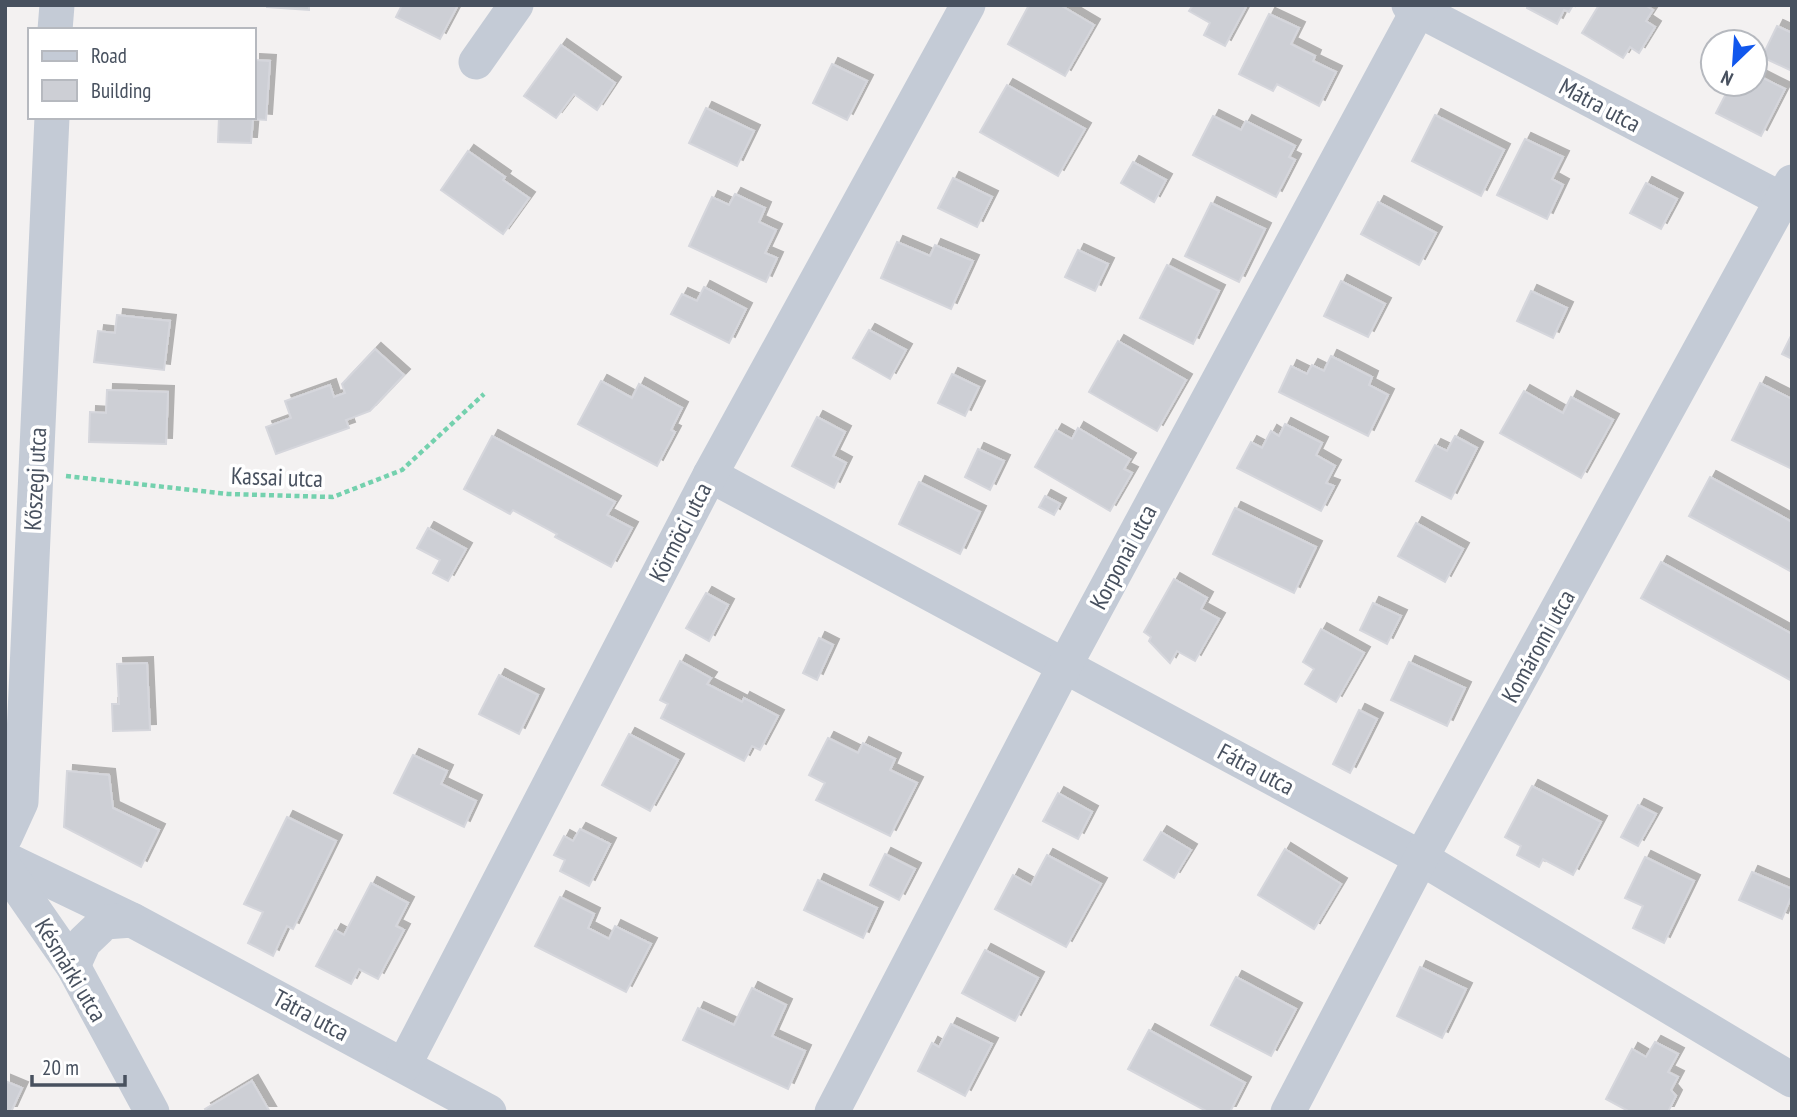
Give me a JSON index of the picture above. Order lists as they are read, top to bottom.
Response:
{
  "streets": {
    "street": [
      "Mátra utca",
      "Kőszegi utca",
      "Körmöci utca",
      "Korponai utca",
      "Komáromi utca",
      "Fátra utca",
      "Késmárki utca",
      "Tátra utca"
    ],
    "path": ["Kassai utca"]
  },
  "crossings": [
    ["Mátra utca", "Korponai utca"],
    ["Mátra utca", "Komáromi utca"],
    ["Kassai utca", "Kőszegi utca"],
    ["Körmöci utca", "Fátra utca"],
    ["Körmöci utca", "Tátra utca"],
    ["Korponai utca", "Fátra utca"],
    ["Komáromi utca", "Fátra utca"]
  ],
  "legend": ["Road", "Building"],
  "scale_bar": "20 m",
  "north": "bottom left"
}
